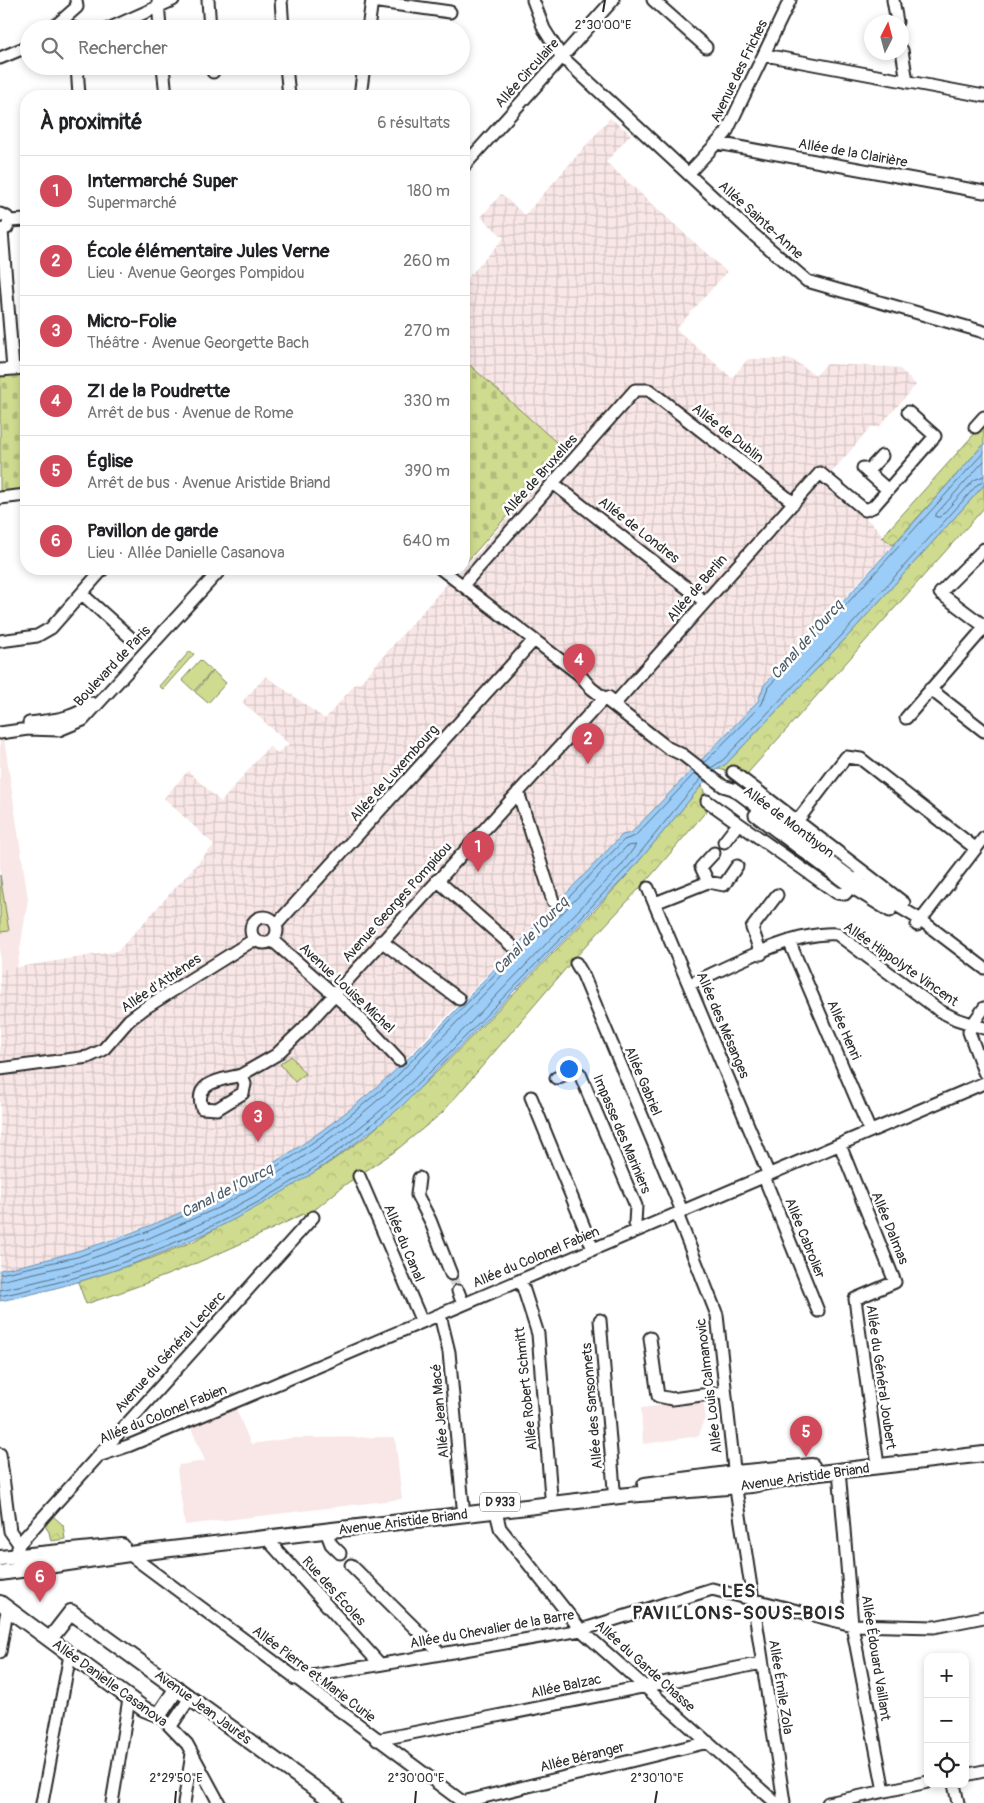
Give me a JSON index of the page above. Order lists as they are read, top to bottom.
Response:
{
  "streets": {
    "main road": [
      "Avenue Aristide Briand",
      "D 933",
      "Allée Danielle Casanova",
      "Avenue Jean Jaurès"
    ],
    "street": [
      "Avenue des Friches",
      "Allée Circulaire",
      "Allée de la Clairière",
      "Allée Sainte-Anne",
      "Allée de Dublin",
      "Allée de Bruxelles",
      "Allée de Londres",
      "Allée de Berlin",
      "Boulevard de Paris",
      "Allée de Luxembourg",
      "Allée de Monthyon",
      "Avenue Georges Pompidou",
      "Allée Hippolyte Vincent",
      "Allée d'Athènes",
      "Avenue Louise Michel",
      "Allée des Mésanges",
      "Allée Henri",
      "Allée Gabriel",
      "Impasse des Mariniers",
      "Allée Dalmas",
      "Allée Cabrolier",
      "Allée du Canal",
      "Allée du Colonel Fabien",
      "Avenue du Général Leclerc",
      "Allée du Général Joubert",
      "Allée Louis Calmanovic",
      "Allée Robert Schmitt",
      "Allée des Sansonnets",
      "Allée Jean Macé",
      "Rue des Écoles",
      "Allée du Chevalier de la Barre",
      "Allée Édouard Vaillant",
      "Allée du Garde Chasse",
      "Allée Pierre et Marie Curie",
      "Allée Balzac",
      "Allée Émile Zola",
      "Allée Béranger"
    ]
  },
  "crossings": [
    ["Avenue des Friches", "Allée de la Clairière"],
    ["Avenue des Friches", "Allée Sainte-Anne"],
    ["Allée Circulaire", "Allée Sainte-Anne"],
    ["Allée de Dublin", "Allée de Bruxelles"],
    ["Allée de Dublin", "Allée de Berlin"],
    ["Allée de Bruxelles", "Allée de Londres"],
    ["Allée de Londres", "Allée de Berlin"],
    ["Allée de Luxembourg", "Allée d'Athènes"],
    ["Allée de Luxembourg", "Avenue Louise Michel"],
    ["Avenue Georges Pompidou", "Avenue Louise Michel"],
    ["Allée Hippolyte Vincent", "Allée des Mésanges"],
    ["Allée Hippolyte Vincent", "Allée Henri"],
    ["Allée d'Athènes", "Avenue Louise Michel"],
    ["Allée des Mésanges", "Allée Cabrolier"],
    ["Allée des Mésanges", "Allée du Colonel Fabien"],
    ["Allée Henri", "Allée du Colonel Fabien"],
    ["Allée Gabriel", "Allée du Colonel Fabien"],
    ["Allée Gabriel", "Allée Louis Calmanovic"],
    ["Impasse des Mariniers", "Allée du Colonel Fabien"],
    ["Allée Dalmas", "Allée du Colonel Fabien"],
    ["Allée Dalmas", "Allée du Général Joubert"],
    ["Allée Cabrolier", "Allée du Colonel Fabien"],
    ["Allée du Canal", "Allée du Colonel Fabien"],
    ["Allée du Colonel Fabien", "Avenue du Général Leclerc"],
    ["Allée du Colonel Fabien", "Allée Louis Calmanovic"],
    ["Allée du Colonel Fabien", "Allée Robert Schmitt"],
    ["Allée du Colonel Fabien", "Allée Jean Macé"],
    ["Avenue du Général Leclerc", "Avenue Aristide Briand"],
    ["Allée du Général Joubert", "Avenue Aristide Briand"],
    ["Allée Louis Calmanovic", "Avenue Aristide Briand"],
    ["Allée Louis Calmanovic", "Allée Émile Zola"],
    ["Allée Robert Schmitt", "Avenue Aristide Briand"],
    ["Allée des Sansonnets", "Avenue Aristide Briand"],
    ["Allée Jean Macé", "Avenue Aristide Briand"],
    ["Avenue Aristide Briand", "Rue des Écoles"],
    ["Avenue Aristide Briand", "Allée Édouard Vaillant"],
    ["Avenue Aristide Briand", "Allée du Garde Chasse"],
    ["Avenue Aristide Briand", "Allée Pierre et Marie Curie"],
    ["Avenue Aristide Briand", "Allée Émile Zola"],
    ["Rue des Écoles", "Allée du Chevalier de la Barre"],
    ["Allée du Chevalier de la Barre", "Allée Édouard Vaillant"],
    ["Allée du Chevalier de la Barre", "Allée du Garde Chasse"],
    ["Allée du Chevalier de la Barre", "Allée Pierre et Marie Curie"],
    ["Allée du Chevalier de la Barre", "Allée Émile Zola"],
    ["Allée du Garde Chasse", "Allée Balzac"],
    ["Allée du Garde Chasse", "Allée Émile Zola"],
    ["Allée du Garde Chasse", "Allée Béranger"],
    ["Allée Pierre et Marie Curie", "Allée Balzac"],
    ["Allée Pierre et Marie Curie", "Allée Béranger"],
    ["Allée Danielle Casanova", "Avenue Jean Jaurès"],
    ["Allée Balzac", "Allée Émile Zola"]
  ],
  "districts": ["LES PAVILLONS-SOUS-BOIS"],
  "water": ["Canal de l'Ourcq"],
  "north": "top",
  "page": {
    "search": "Rechercher",
    "heading": ["À proximité", "6 résultats"],
    "list": [
      {
        "mark": "1",
        "name": "Intermarché Super",
        "note": "Supermarché",
        "value": "180 m"
      },
      {
        "mark": "2",
        "name": "École élémentaire Jules Verne",
        "note": "Lieu · Avenue Georges Pompidou",
        "value": "260 m"
      },
      {
        "mark": "3",
        "name": "Micro-Folie",
        "note": "Théâtre · Avenue Georgette Bach",
        "value": "270 m"
      },
      {
        "mark": "4",
        "name": "ZI de la Poudrette",
        "note": "Arrêt de bus · Avenue de Rome",
        "value": "330 m"
      },
      {
        "mark": "5",
        "name": "Église",
        "note": "Arrêt de bus · Avenue Aristide Briand",
        "value": "390 m"
      },
      {
        "mark": "6",
        "name": "Pavillon de garde",
        "note": "Lieu · Allée Danielle Casanova",
        "value": "640 m"
      }
    ],
    "pins": [
      "4",
      "2",
      "1",
      "3",
      "5",
      "6"
    ],
    "map_buttons": ["+", "−"]
  },
  "coordinates": ["2°30'00\"E", "2°29'50\"E", "2°30'10\"E"]
}
